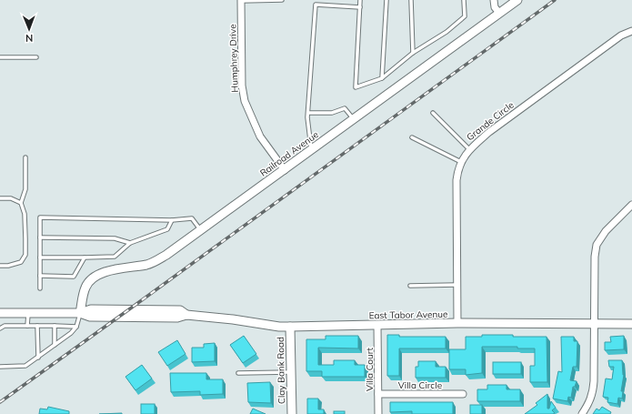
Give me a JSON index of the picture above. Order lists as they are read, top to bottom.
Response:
{
  "streets": {
    "main road": ["Railroad Avenue", "East Tabor Avenue", "Clay Bank Road"],
    "street": [
      "Humphrey Drive",
      "Grande Circle",
      "Villa Court",
      "Villa Circle"
    ]
  },
  "crossings": [
    ["Humphrey Drive", "Railroad Avenue"],
    ["Grande Circle", "East Tabor Avenue"],
    ["Railroad Avenue", "East Tabor Avenue"],
    ["East Tabor Avenue", "Villa Court"],
    ["East Tabor Avenue", "Clay Bank Road"],
    ["Villa Court", "Villa Circle"]
  ],
  "north": "bottom"
}
